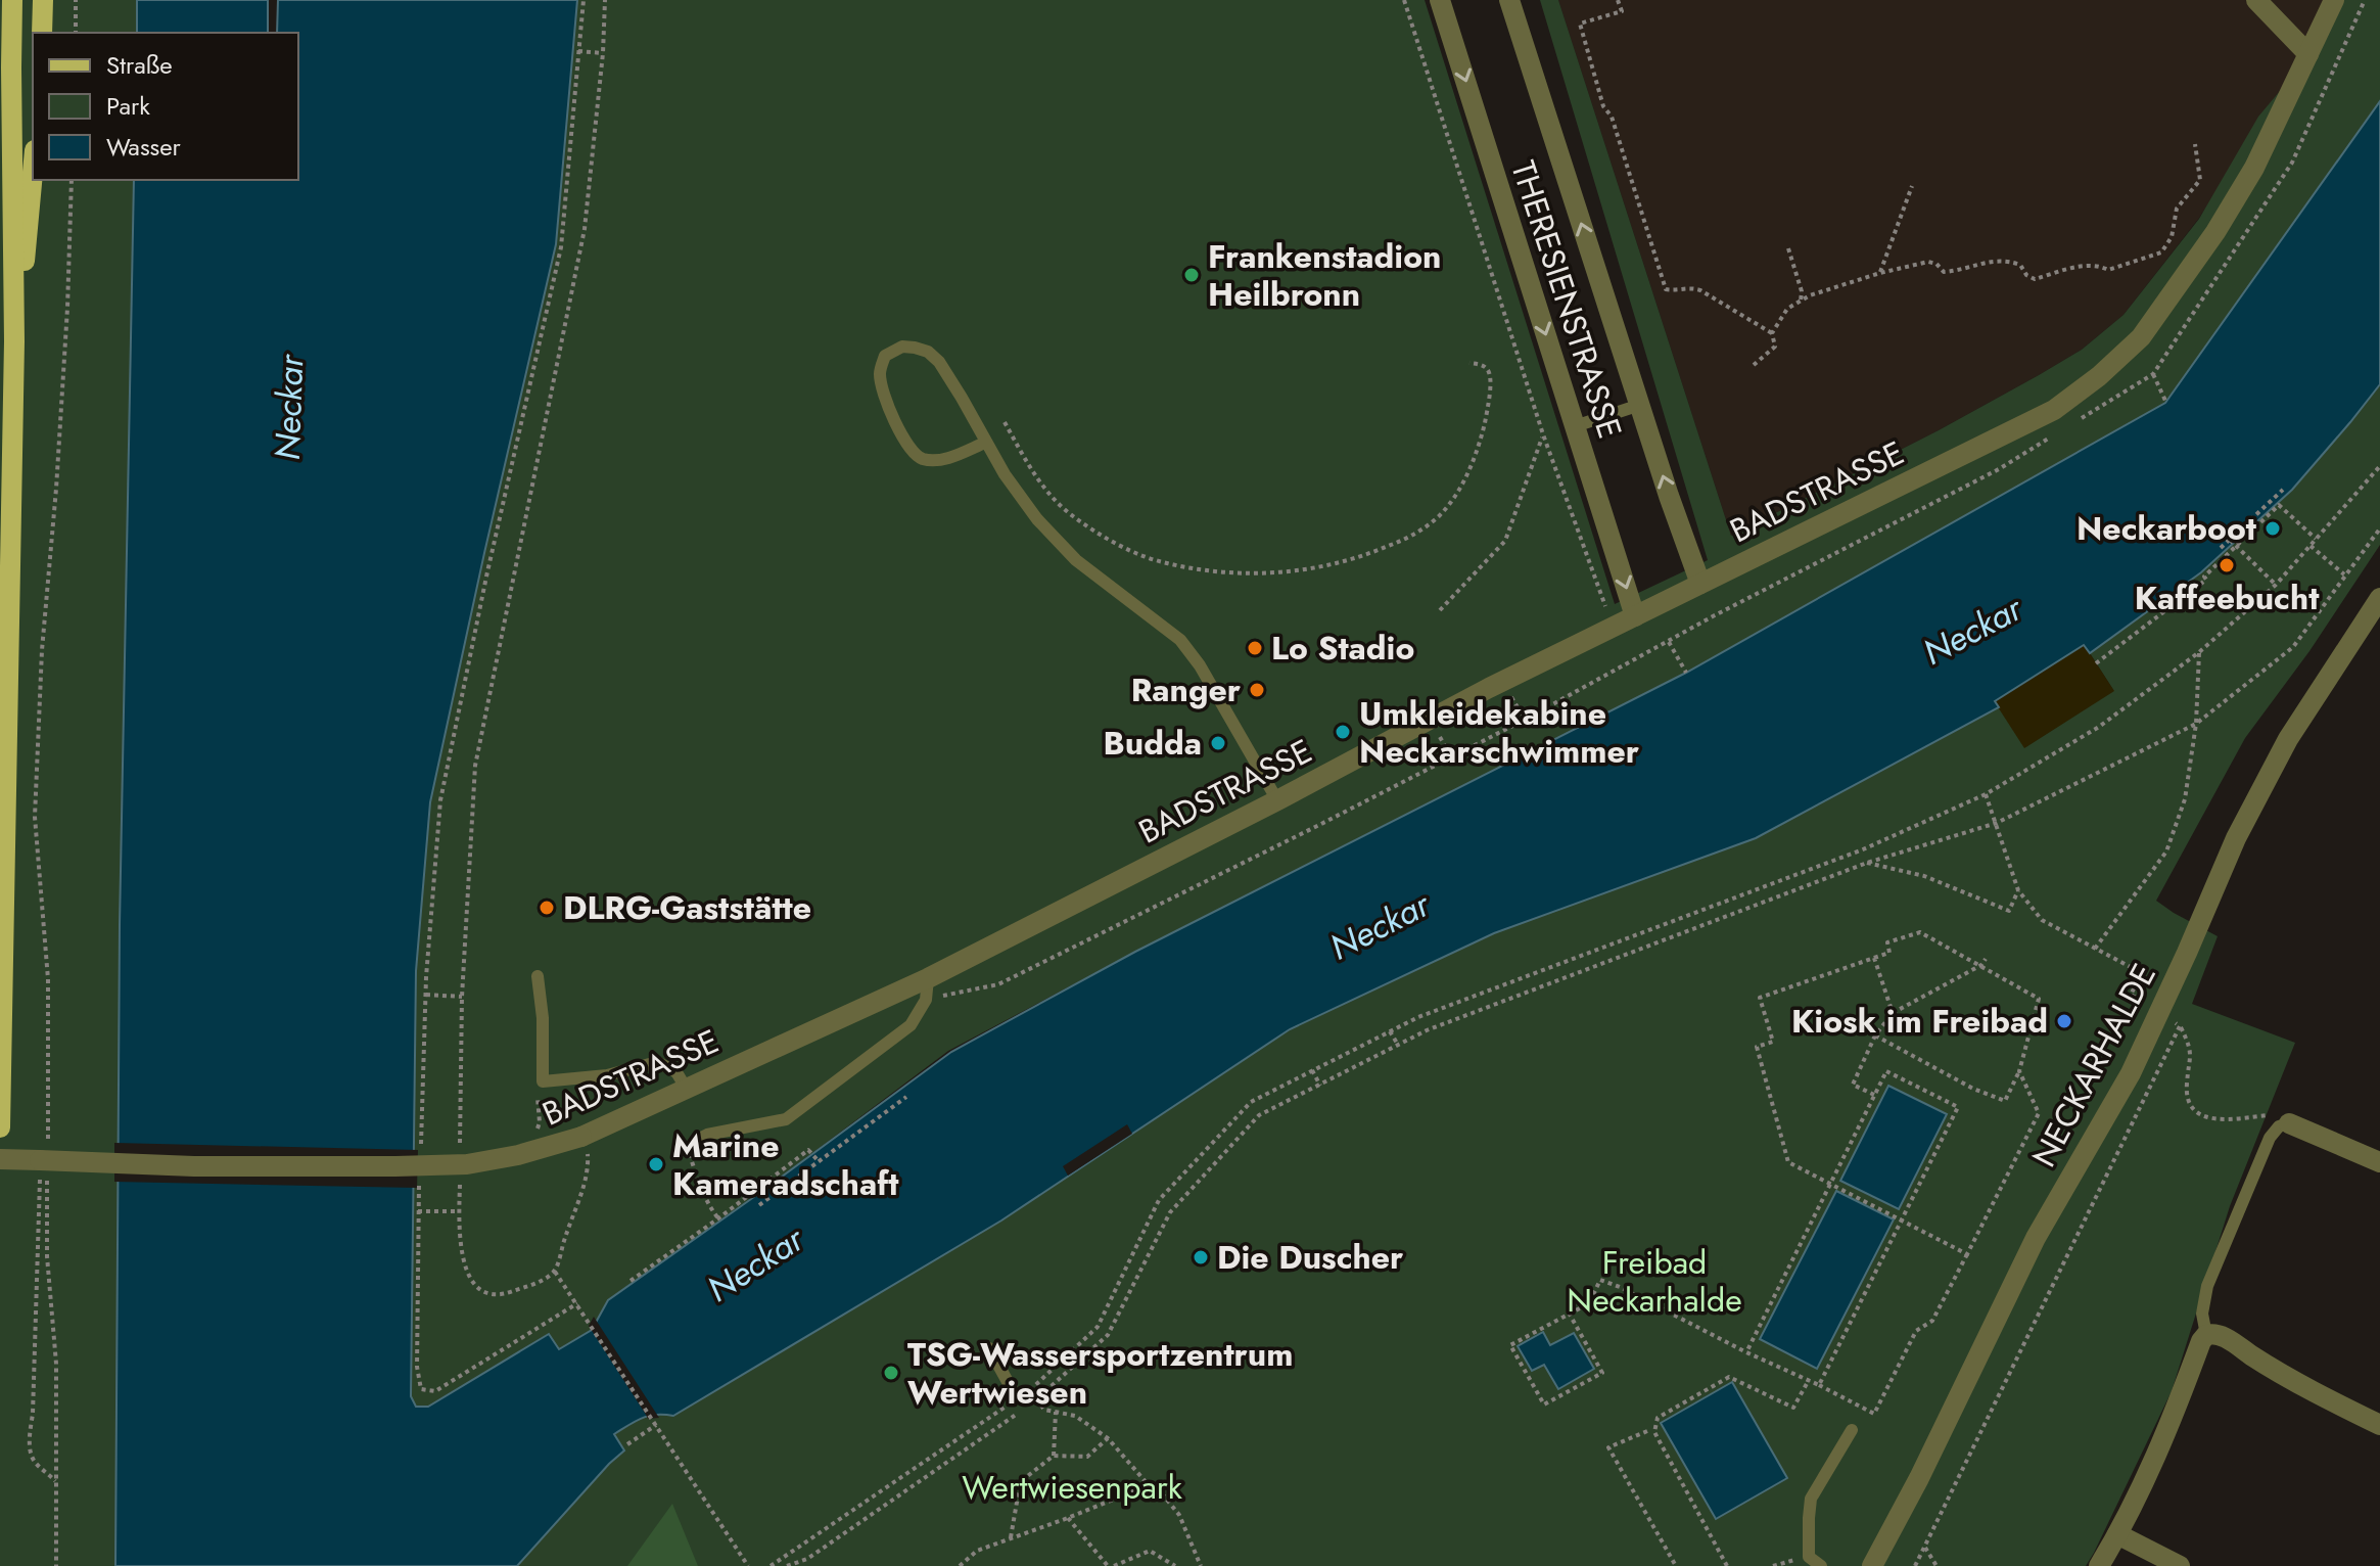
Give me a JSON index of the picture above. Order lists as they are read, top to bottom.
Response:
{
  "streets": {
    "street": ["THERESIENSTRASSE", "BADSTRASSE", "NECKARHALDE"]
  },
  "crossings": [
    ["THERESIENSTRASSE", "BADSTRASSE"]
  ],
  "water": ["Neckar"],
  "parks": ["Freibad Neckarhalde", "Wertwiesenpark"],
  "places": [
    "Frankenstadion Heilbronn",
    "Neckarboot",
    "Kaffeebucht",
    "Lo Stadio",
    "Ranger",
    "Umkleidekabine Neckarschwimmer",
    "Budda",
    "DLRG-Gaststätte",
    "Kiosk im Freibad",
    "Marine Kameradschaft",
    "Die Duscher",
    "TSG-Wassersportzentrum Wertwiesen"
  ],
  "legend": ["Straße", "Park", "Wasser"]
}
